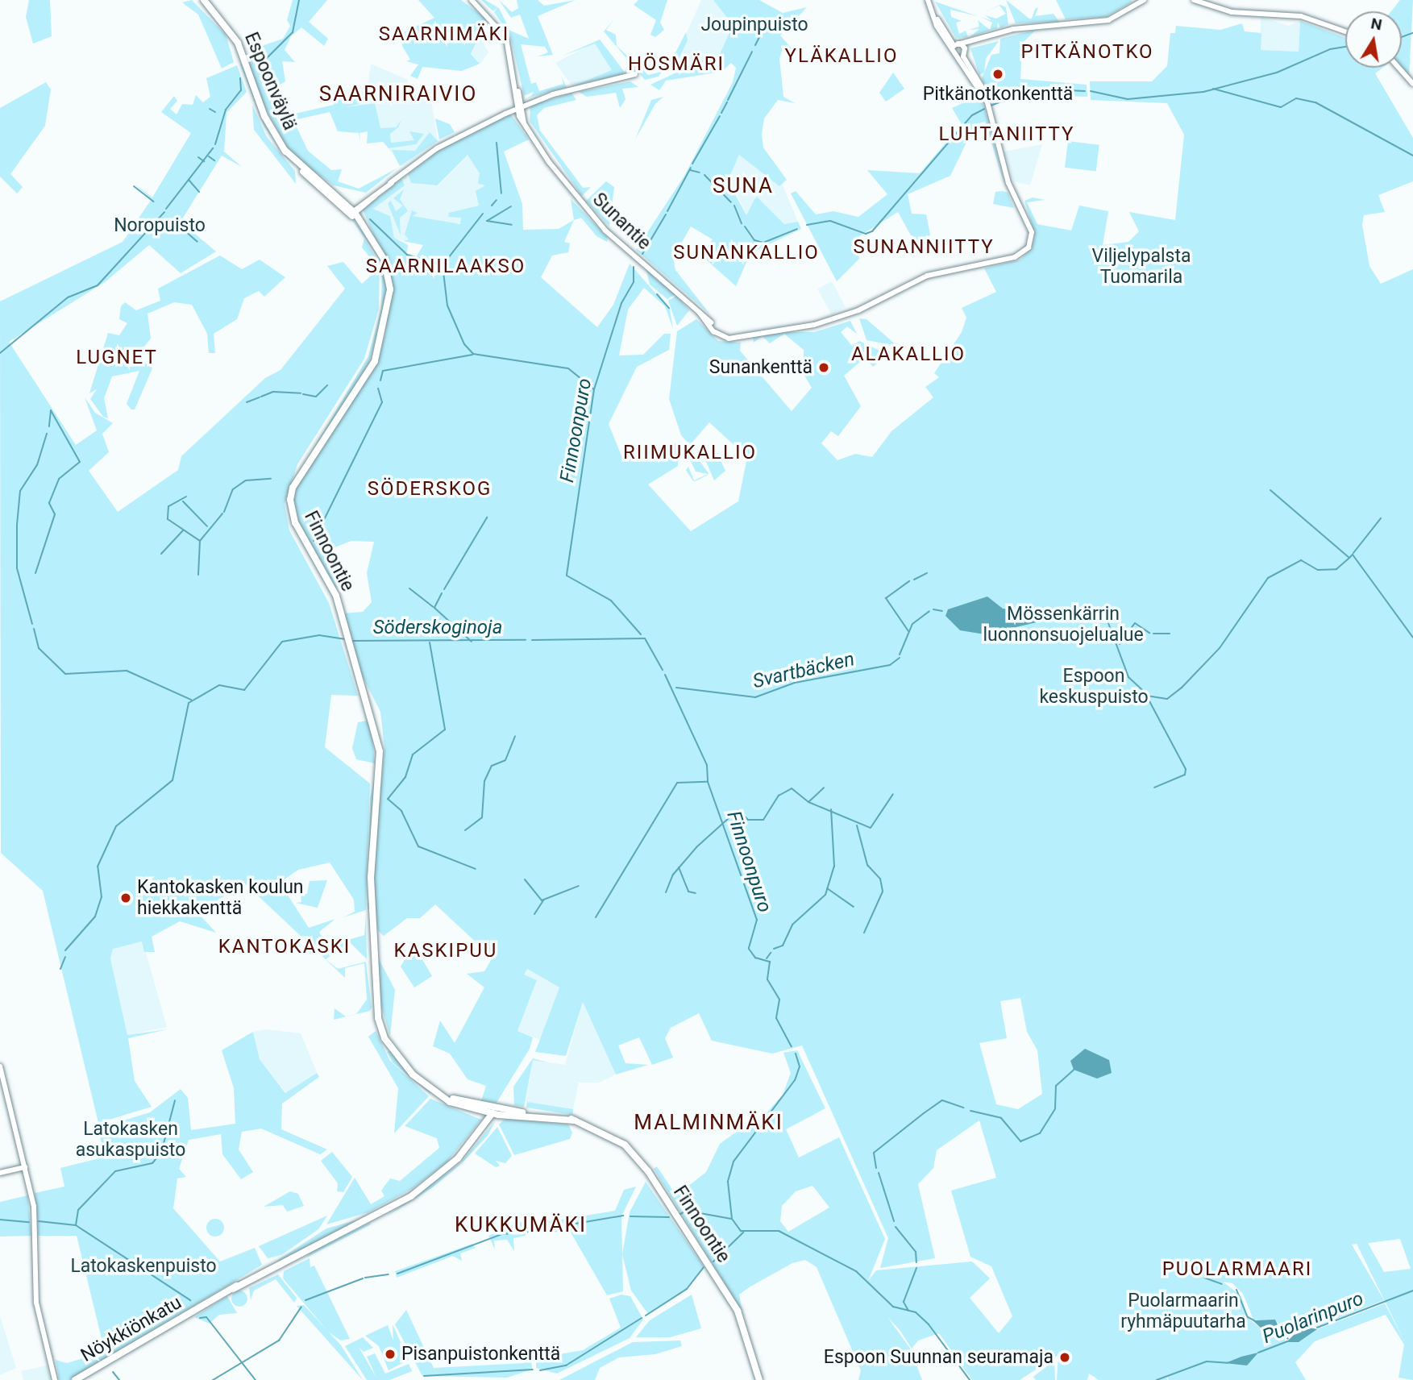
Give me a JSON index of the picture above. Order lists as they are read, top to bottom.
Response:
{
  "streets": {
    "main road": ["Espoonväylä", "Finnoontie", "Nöykkiönkatu"],
    "street": ["Sunantie"]
  },
  "crossings": [
    ["Espoonväylä", "Finnoontie"],
    ["Finnoontie", "Nöykkiönkatu"]
  ],
  "districts": [
    "SAARNIMÄKI",
    "PITKÄNOTKO",
    "YLÄKALLIO",
    "HÖSMÄRI",
    "SAARNIRAIVIO",
    "LUHTANIITTY",
    "SUNA",
    "SUNANNIITTY",
    "SUNANKALLIO",
    "SAARNILAAKSO",
    "ALAKALLIO",
    "LUGNET",
    "RIIMUKALLIO",
    "SÖDERSKOG",
    "KANTOKASKI",
    "KASKIPUU",
    "MALMINMÄKI",
    "KUKKUMÄKI",
    "PUOLARMAARI"
  ],
  "water": [
    "Finnoonpuro",
    "Söderskoginoja",
    "Svartbäcken",
    "Puolarinpuro"
  ],
  "parks": [
    "Joupinpuisto",
    "Noropuisto",
    "Viljelypalsta Tuomarila",
    "Mössenkärrin luonnonsuojelualue",
    "Espoon keskuspuisto",
    "Latokasken asukaspuisto",
    "Latokaskenpuisto",
    "Puolarmaarin ryhmäpuutarha"
  ],
  "places": [
    "Pitkänotkonkenttä",
    "Sunankenttä",
    "Kantokasken koulun hiekkakenttä",
    "Pisanpuistonkenttä",
    "Espoon Suunnan seuramaja"
  ],
  "north": "top"
}
